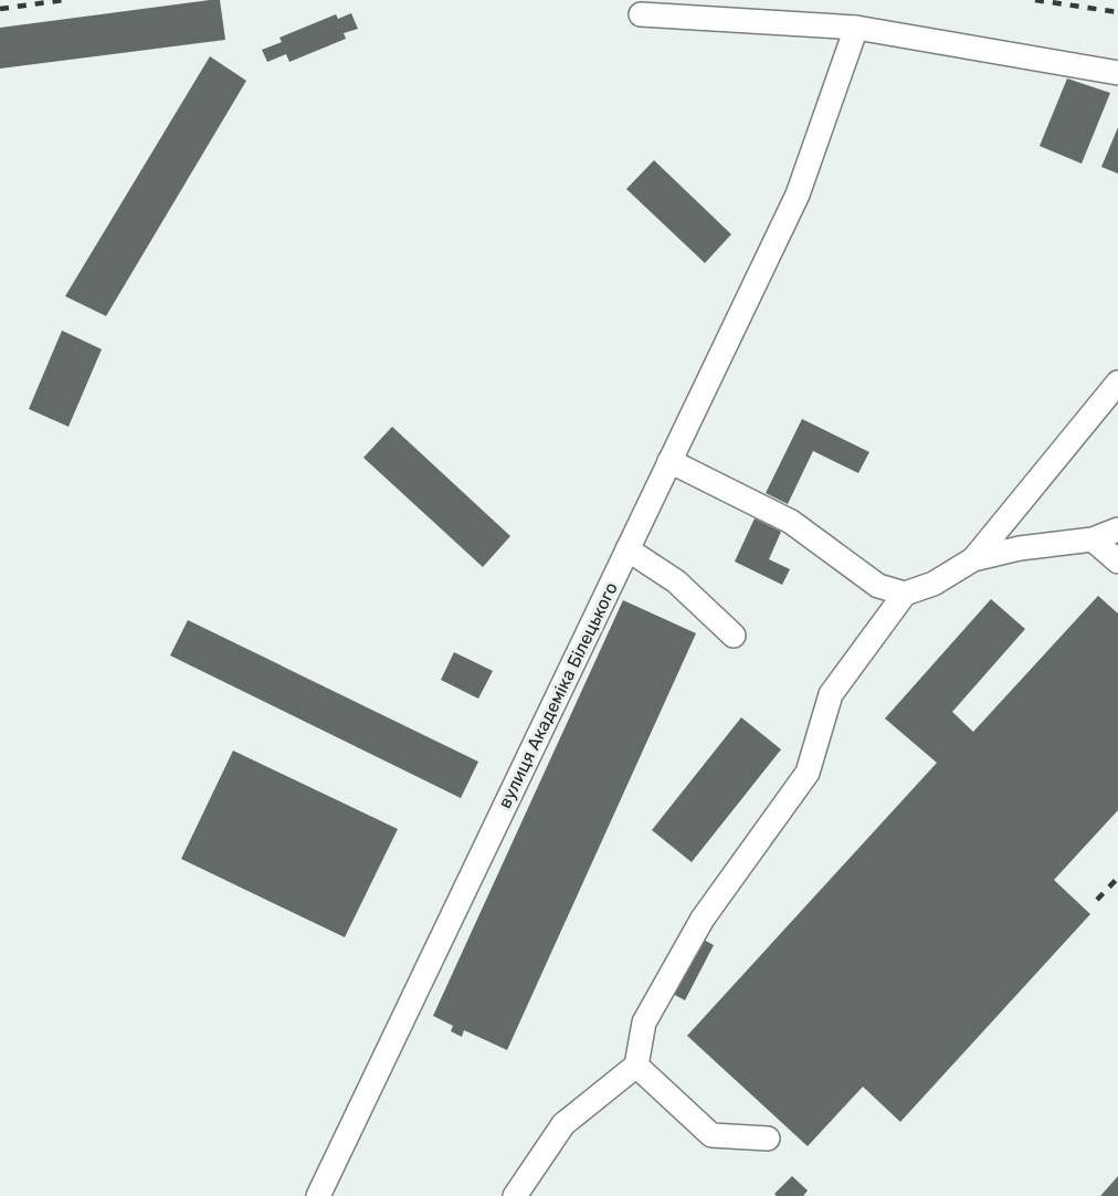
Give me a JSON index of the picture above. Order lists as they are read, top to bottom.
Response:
{
  "streets": {
    "street": ["вулиця Академіка Білецького"]
  }
}
